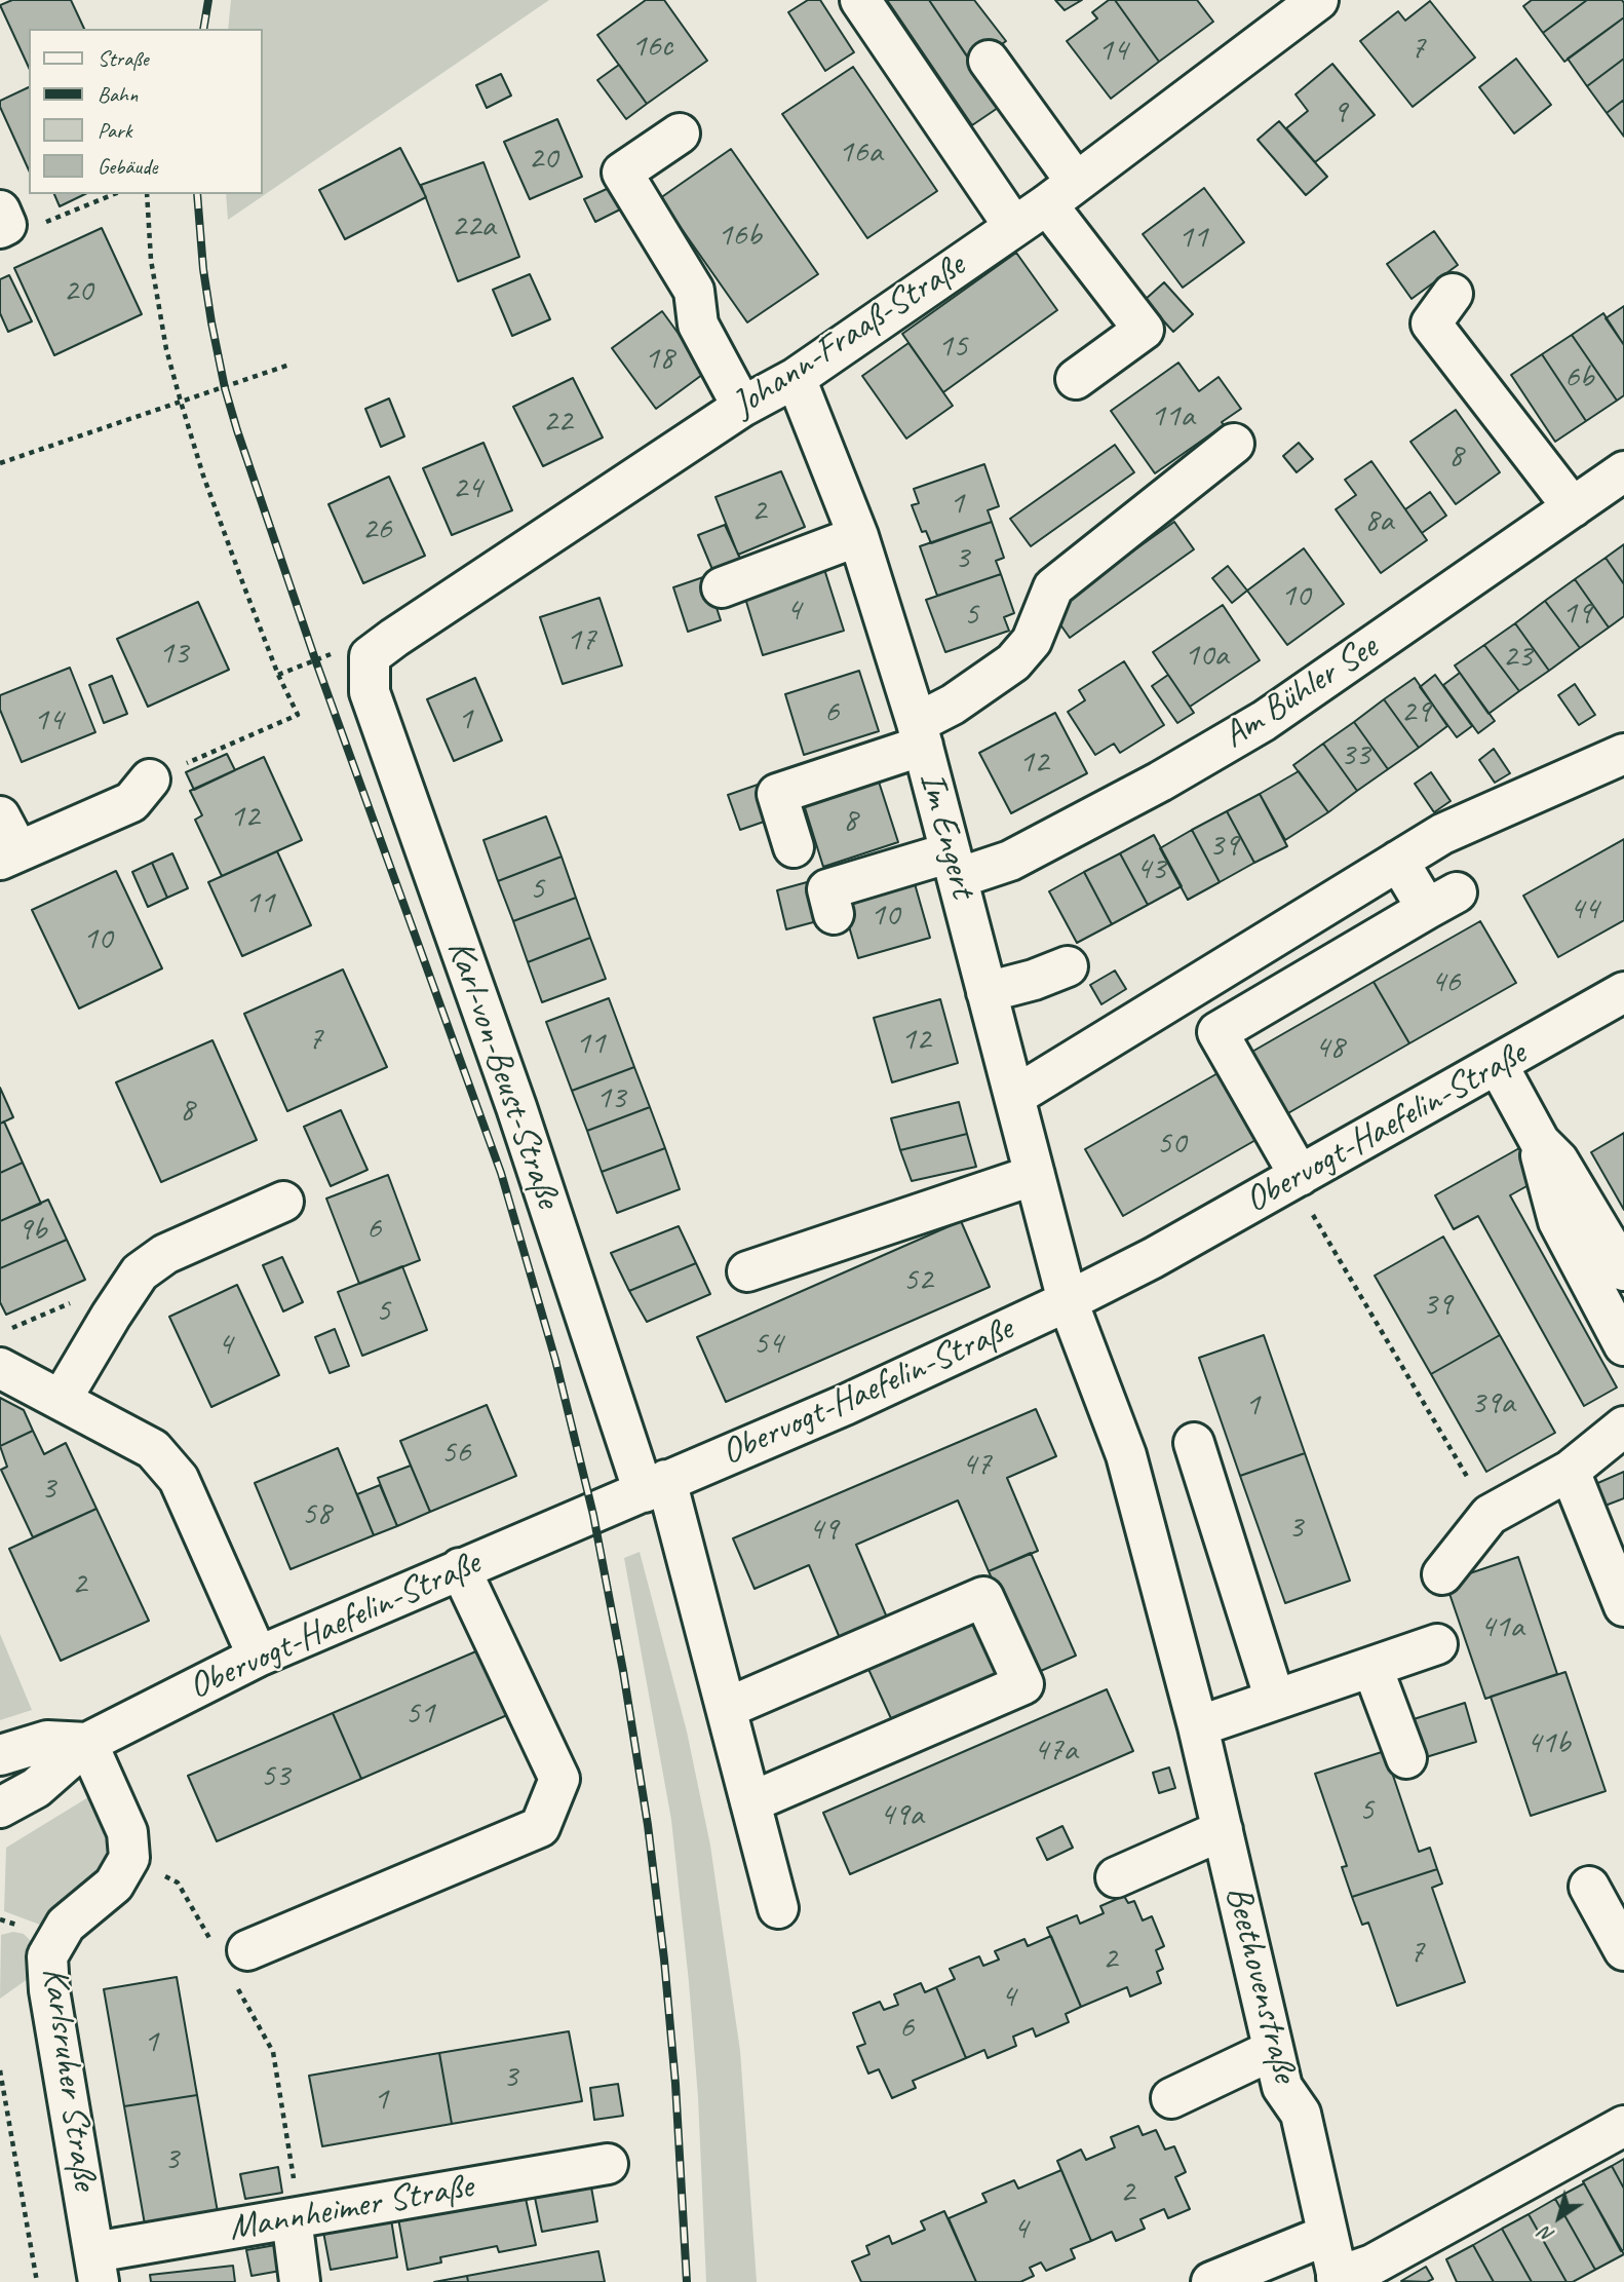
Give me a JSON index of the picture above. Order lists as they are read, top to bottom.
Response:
{
  "streets": {
    "street": [
      "Johann-Fraaß-Straße",
      "Am Bühler See",
      "Im Engert",
      "Karl-von-Beust-Straße",
      "Obervogt-Haefelin-Straße",
      "Beethovenstraße",
      "Karlsruher Straße",
      "Mannheimer Straße"
    ]
  },
  "crossings": [
    ["Johann-Fraaß-Straße", "Im Engert"],
    ["Johann-Fraaß-Straße", "Karl-von-Beust-Straße"],
    ["Am Bühler See", "Im Engert"],
    ["Im Engert", "Obervogt-Haefelin-Straße"],
    ["Im Engert", "Beethovenstraße"],
    ["Karl-von-Beust-Straße", "Obervogt-Haefelin-Straße"],
    ["Obervogt-Haefelin-Straße", "Beethovenstraße"],
    ["Karlsruher Straße", "Mannheimer Straße"]
  ],
  "house_numbers": [
    "16c",
    "7",
    "14",
    "9",
    "16a",
    "20",
    "22a",
    "16b",
    "11",
    "20",
    "15",
    "18",
    "6b",
    "11a",
    "22",
    "8",
    "24",
    "1",
    "2",
    "8a",
    "26",
    "3",
    "10",
    "4",
    "19",
    "5",
    "17",
    "13",
    "10a",
    "23",
    "6",
    "29",
    "1",
    "14",
    "33",
    "12",
    "12",
    "8",
    "39",
    "43",
    "5",
    "11",
    "44",
    "10",
    "10",
    "46",
    "7",
    "12",
    "11",
    "48",
    "13",
    "8",
    "50",
    "6",
    "9b",
    "52",
    "39",
    "5",
    "54",
    "4",
    "39a",
    "1",
    "56",
    "47",
    "3",
    "58",
    "3",
    "49",
    "2",
    "41a",
    "51",
    "41b",
    "47a",
    "53",
    "5",
    "49a",
    "7",
    "2",
    "4",
    "6",
    "1",
    "3",
    "1",
    "3",
    "2",
    "4"
  ],
  "legend": [
    "Straße",
    "Bahn",
    "Park",
    "Gebäude"
  ],
  "north": "bottom left"
}
